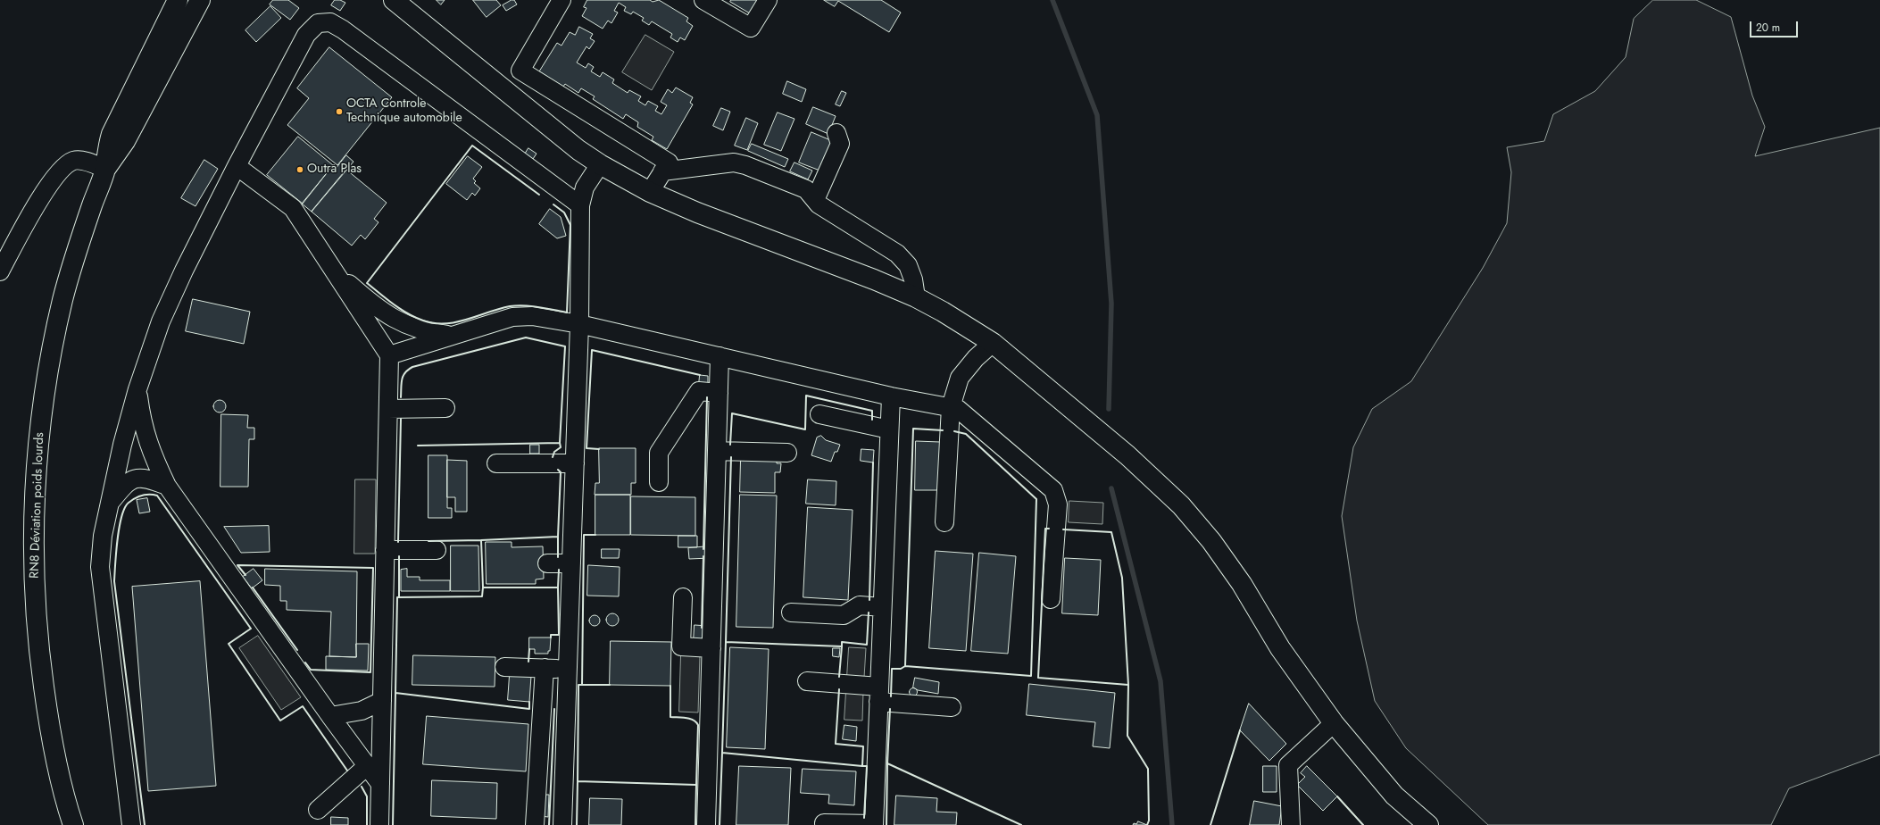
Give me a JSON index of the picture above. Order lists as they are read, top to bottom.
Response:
{
  "streets": {
    "main road": ["RN8 Déviation poids lourds"]
  },
  "places": ["OCTA Controle Technique automobile", "Outra Plas"],
  "scale_bar": "20 m"
}
